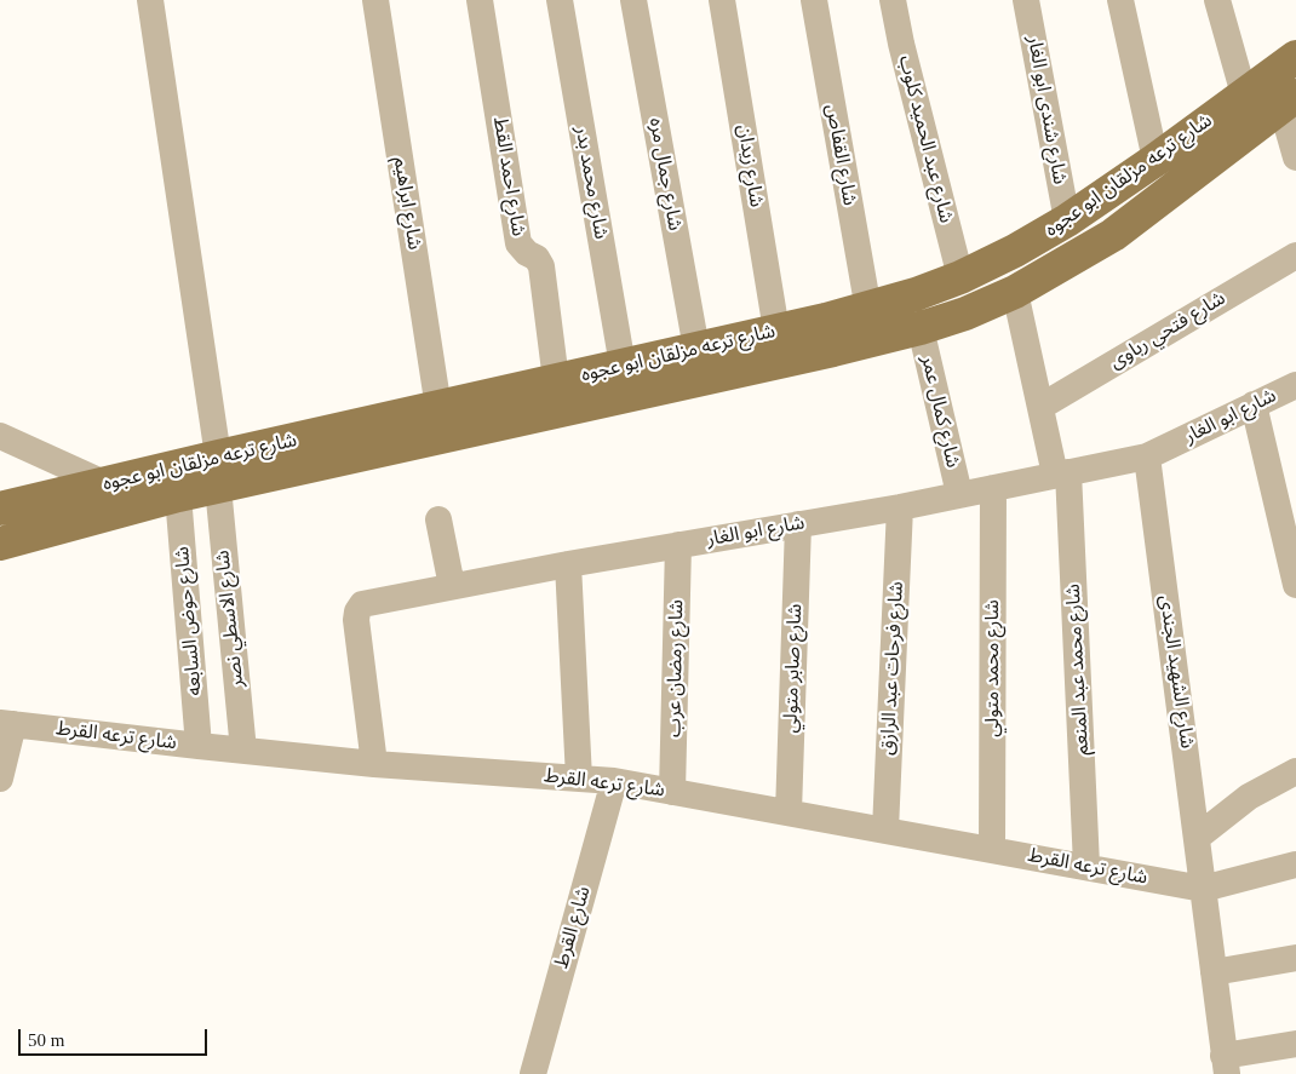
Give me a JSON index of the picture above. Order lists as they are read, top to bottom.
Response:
{
  "streets": {
    "main road": ["شارع ترعه مزلقان ابو عجوه"],
    "street": [
      "شارع شندى ابو الغار",
      "شارع عبد الحميد كلوب",
      "شارع القفاص",
      "شارع زيدان",
      "شارع جمال مره",
      "شارع احمد القط",
      "شارع محمد بدر",
      "شارع ابراهيم",
      "شارع فتحي رباوى",
      "شارع كمال عمر",
      "شارع ابو الغار",
      "شارع الاسطي نصر",
      "شارع حوض السابعه",
      "شارع رمضان عرب",
      "شارع صابر متولي",
      "شارع فرحات عبد الرازق",
      "شارع محمد متولي",
      "شارع محمد عبد المنعم",
      "شارع الشهيد الجندى",
      "شارع ترعه القرط",
      "شارع القرط"
    ]
  },
  "crossings": [
    ["شارع شندى ابو الغار", "شارع ترعه مزلقان ابو عجوه"],
    ["شارع عبد الحميد كلوب", "شارع ترعه مزلقان ابو عجوه"],
    ["شارع القفاص", "شارع ترعه مزلقان ابو عجوه"],
    ["شارع زيدان", "شارع ترعه مزلقان ابو عجوه"],
    ["شارع جمال مره", "شارع ترعه مزلقان ابو عجوه"],
    ["شارع ترعه مزلقان ابو عجوه", "شارع احمد القط"],
    ["شارع ترعه مزلقان ابو عجوه", "شارع محمد بدر"],
    ["شارع ترعه مزلقان ابو عجوه", "شارع ابراهيم"],
    ["شارع ترعه مزلقان ابو عجوه", "شارع كمال عمر"],
    ["شارع ترعه مزلقان ابو عجوه", "شارع الاسطي نصر"],
    ["شارع ترعه مزلقان ابو عجوه", "شارع حوض السابعه"],
    ["شارع ترعه مزلقان ابو عجوه", "شارع محمد عبد المنعم"],
    ["شارع فتحي رباوى", "شارع محمد عبد المنعم"],
    ["شارع كمال عمر", "شارع ابو الغار"],
    ["شارع ابو الغار", "شارع رمضان عرب"],
    ["شارع ابو الغار", "شارع صابر متولي"],
    ["شارع ابو الغار", "شارع فرحات عبد الرازق"],
    ["شارع ابو الغار", "شارع محمد متولي"],
    ["شارع ابو الغار", "شارع محمد عبد المنعم"],
    ["شارع ابو الغار", "شارع الشهيد الجندى"],
    ["شارع ابو الغار", "شارع ترعه القرط"],
    ["شارع الاسطي نصر", "شارع ترعه القرط"],
    ["شارع حوض السابعه", "شارع ترعه القرط"],
    ["شارع رمضان عرب", "شارع ترعه القرط"],
    ["شارع صابر متولي", "شارع ترعه القرط"],
    ["شارع فرحات عبد الرازق", "شارع ترعه القرط"],
    ["شارع محمد متولي", "شارع ترعه القرط"],
    ["شارع محمد عبد المنعم", "شارع ترعه القرط"],
    ["شارع الشهيد الجندى", "شارع ترعه القرط"],
    ["شارع ترعه القرط", "شارع القرط"]
  ],
  "scale_bar": "50 m"
}
